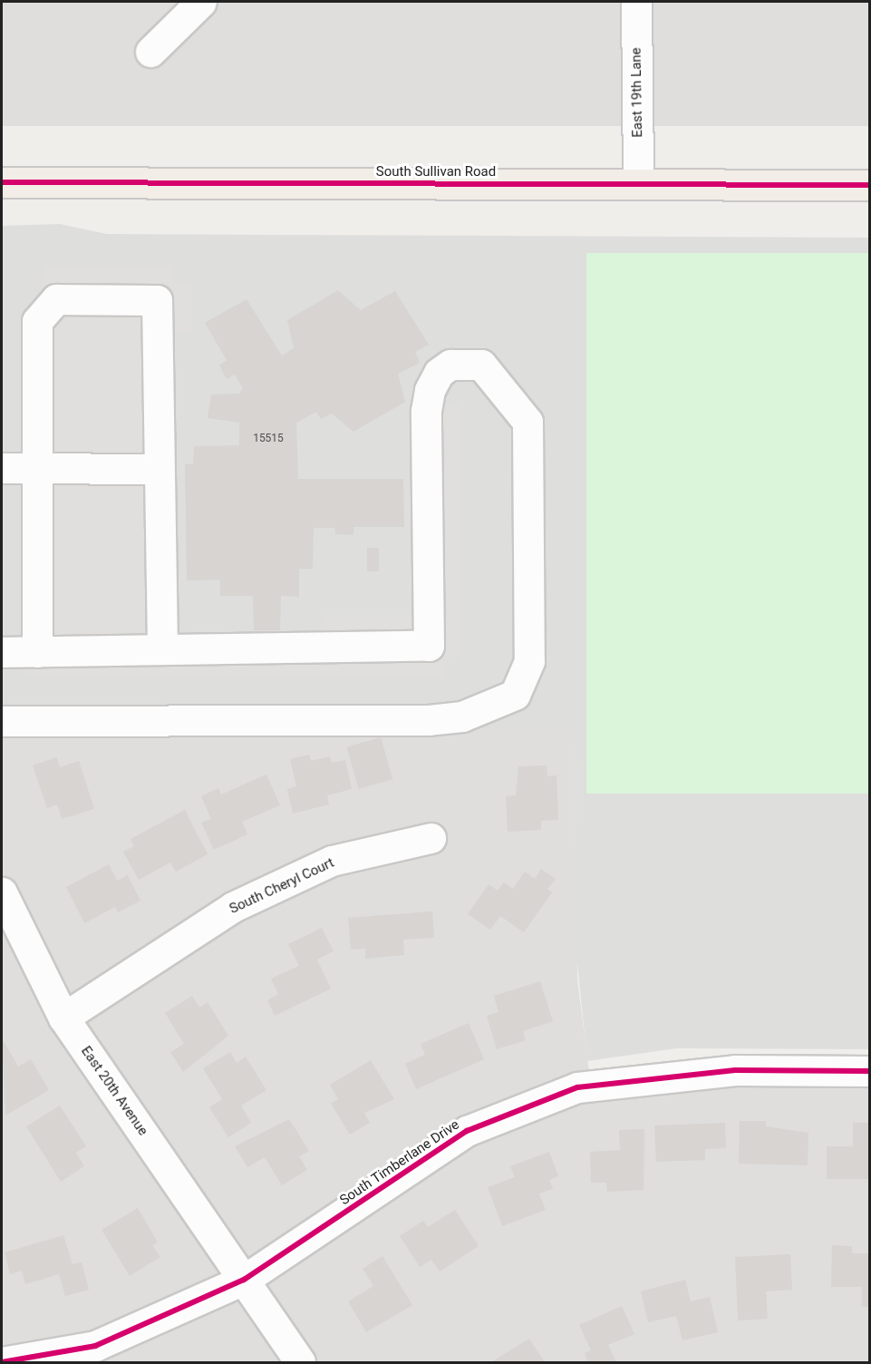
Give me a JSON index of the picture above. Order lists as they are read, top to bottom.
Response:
{
  "streets": {
    "main road": ["South Sullivan Road"],
    "street": [
      "East 19th Lane",
      "South Cheryl Court",
      "East 20th Avenue",
      "South Timberlane Drive"
    ]
  },
  "crossings": [
    ["East 19th Lane", "South Sullivan Road"],
    ["South Cheryl Court", "East 20th Avenue"],
    ["East 20th Avenue", "South Timberlane Drive"]
  ],
  "house_numbers": ["15515"]
}
